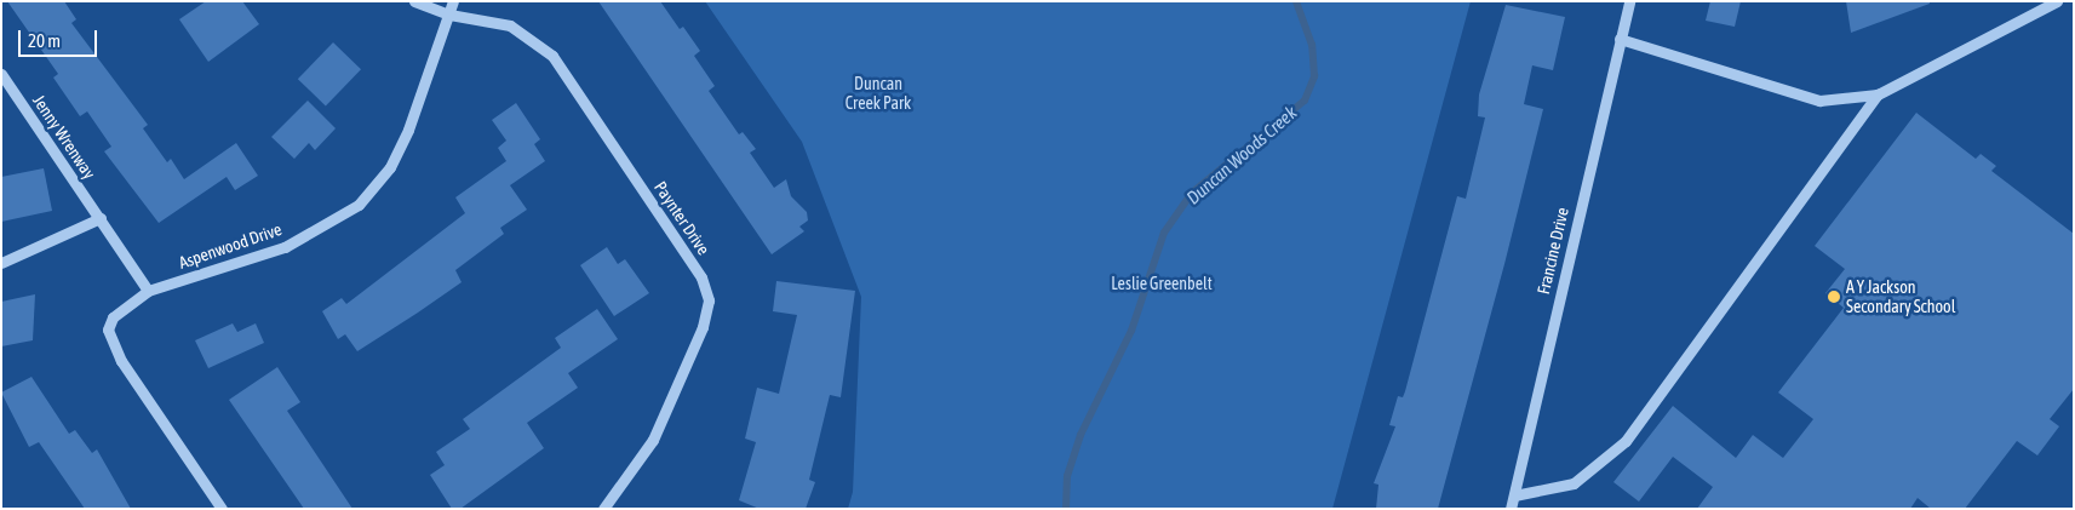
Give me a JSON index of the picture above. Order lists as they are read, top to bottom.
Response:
{
  "streets": {
    "street": [
      "Jenny Wrenway",
      "Paynter Drive",
      "Aspenwood Drive",
      "Francine Drive"
    ]
  },
  "crossings": [
    ["Jenny Wrenway", "Aspenwood Drive"],
    ["Paynter Drive", "Aspenwood Drive"]
  ],
  "water": ["Duncan Woods Creek"],
  "parks": ["Duncan Creek Park", "Leslie Greenbelt"],
  "places": ["A Y Jackson Secondary School"],
  "scale_bar": "20 m"
}
